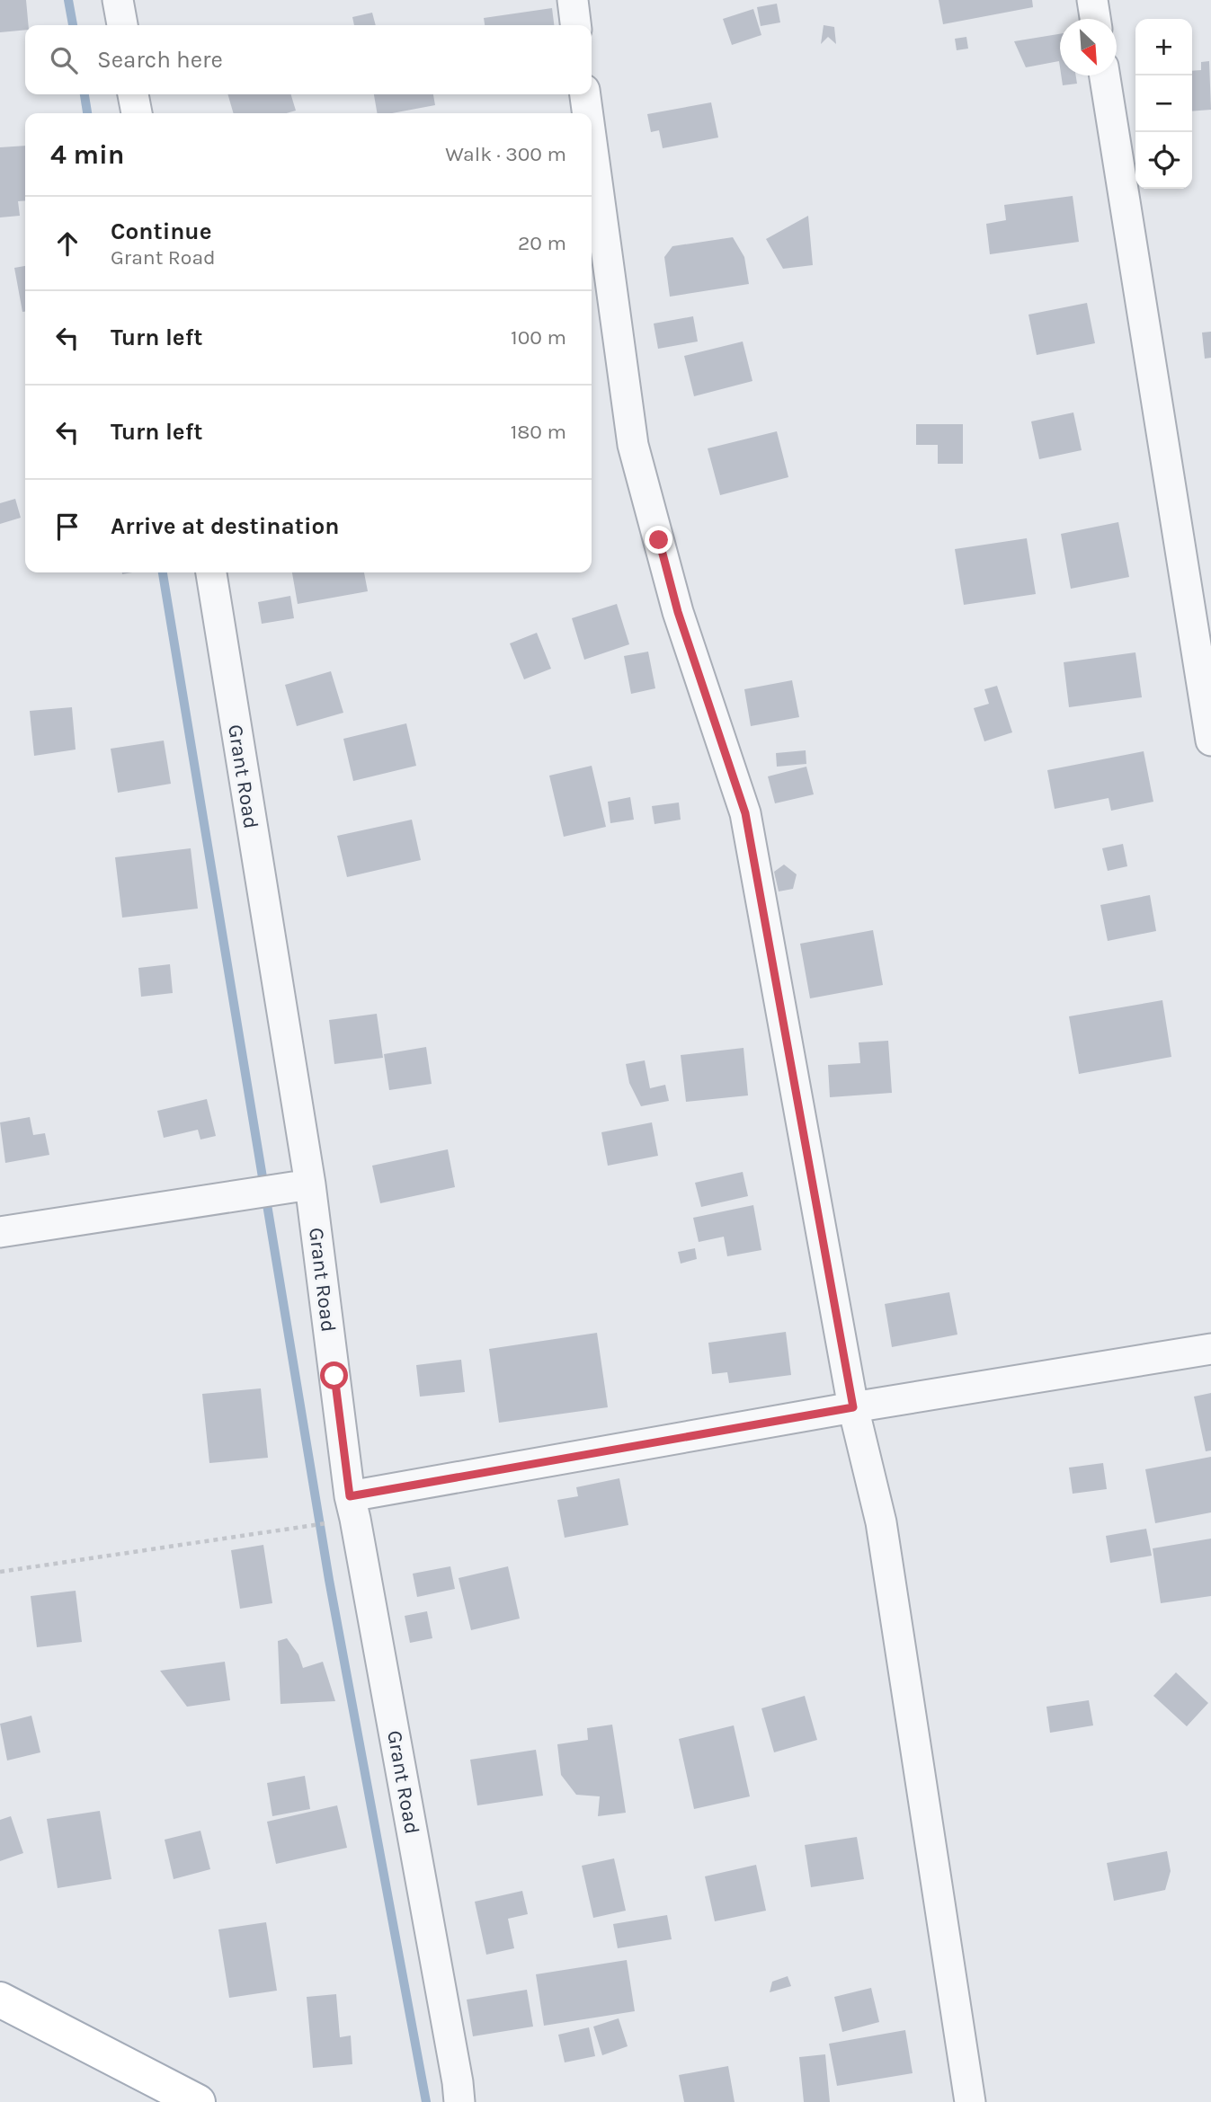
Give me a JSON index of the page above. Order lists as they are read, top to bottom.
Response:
{
  "streets": {
    "street": ["Grant Road"]
  },
  "north": "bottom right",
  "page": {
    "map_buttons": ["+", "−"],
    "search": "Search here",
    "heading": ["4 min", "Walk · 300 m"],
    "list": [
      ["Continue", "Grant Road", "20 m"],
      ["Turn left", "100 m"],
      ["Turn left", "180 m"],
      "Arrive at destination"
    ]
  }
}
